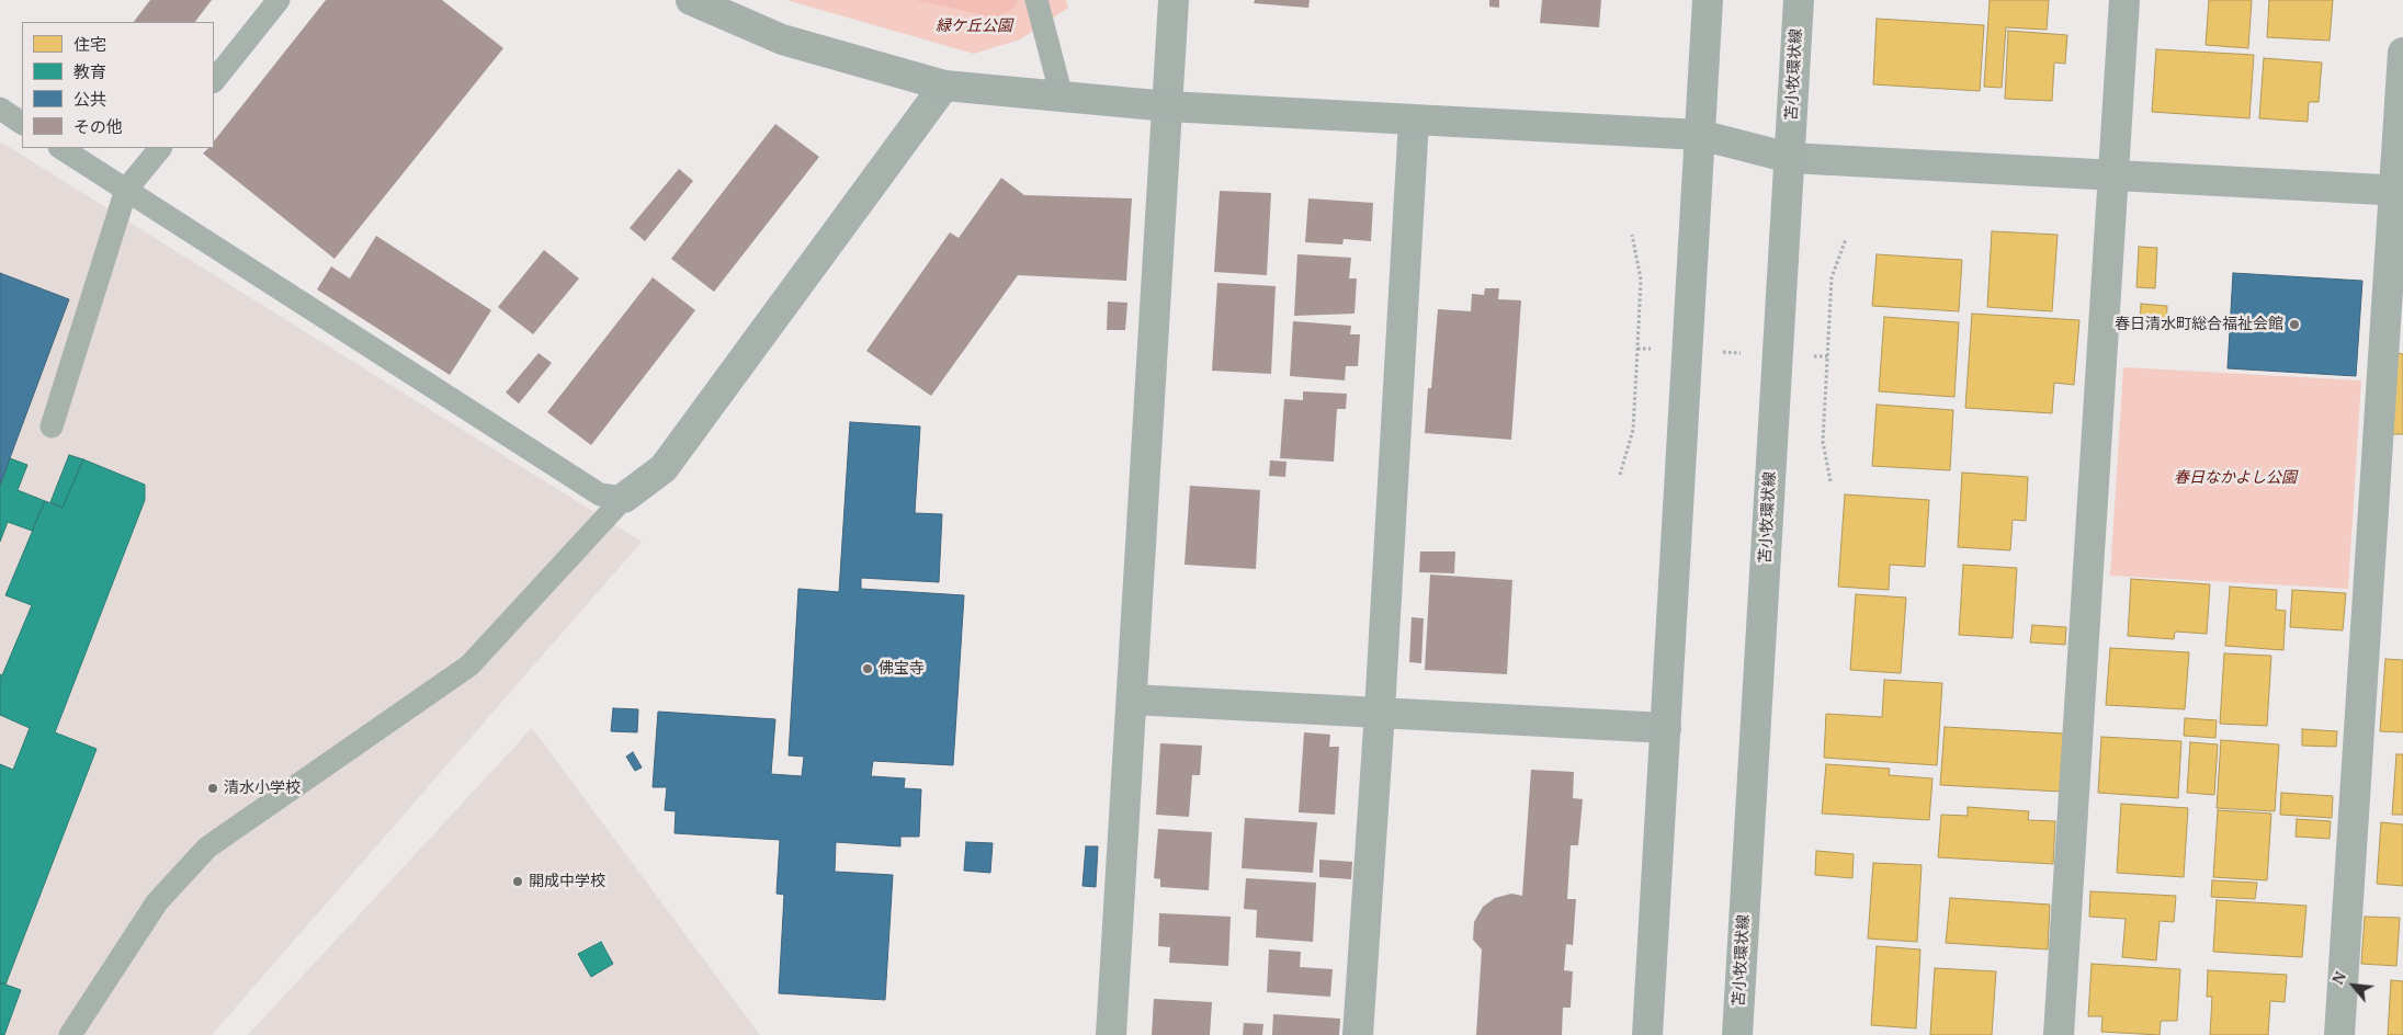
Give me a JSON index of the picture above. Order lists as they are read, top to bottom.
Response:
{
  "streets": {
    "main road": ["苫小牧環状線"]
  },
  "parks": ["緑ケ丘公園", "春日なかよし公園"],
  "places": [
    "春日清水町総合福祉会館",
    "佛宝寺",
    "清水小学校",
    "開成中学校"
  ],
  "legend": [
    "住宅",
    "教育",
    "公共",
    "その他"
  ],
  "north": "top left"
}
